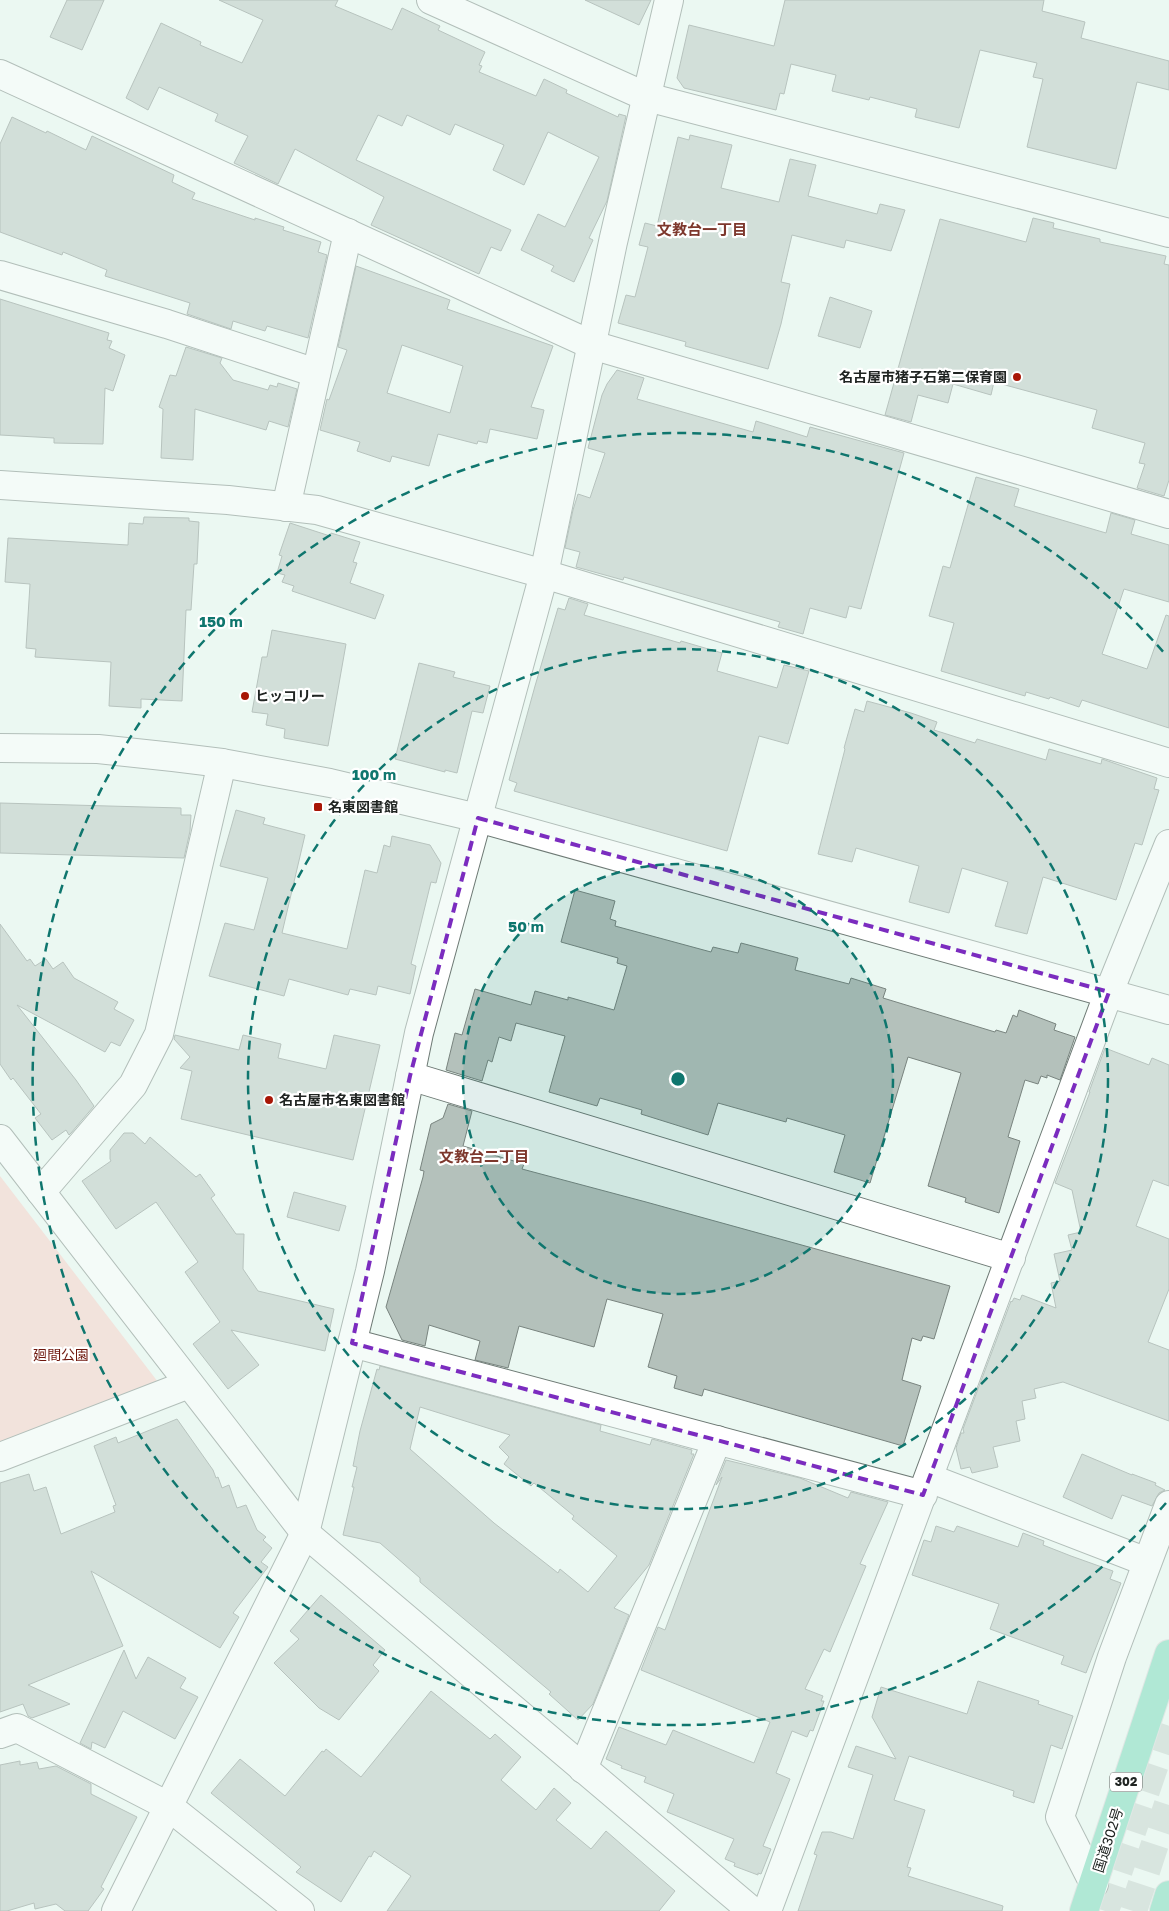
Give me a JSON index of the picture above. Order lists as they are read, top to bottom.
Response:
{
  "streets": {
    "highway": ["302", "国道302号"]
  },
  "districts": ["文教台一丁目", "文教台二丁目"],
  "parks": ["廻間公園"],
  "places": {
    "other": ["名古屋市猪子石第二保育園", "ヒッコリー", "名古屋市名東図書館"],
    "transit": ["名東図書館"]
  },
  "rings": ["150 m", "100 m", "50 m"]
}
